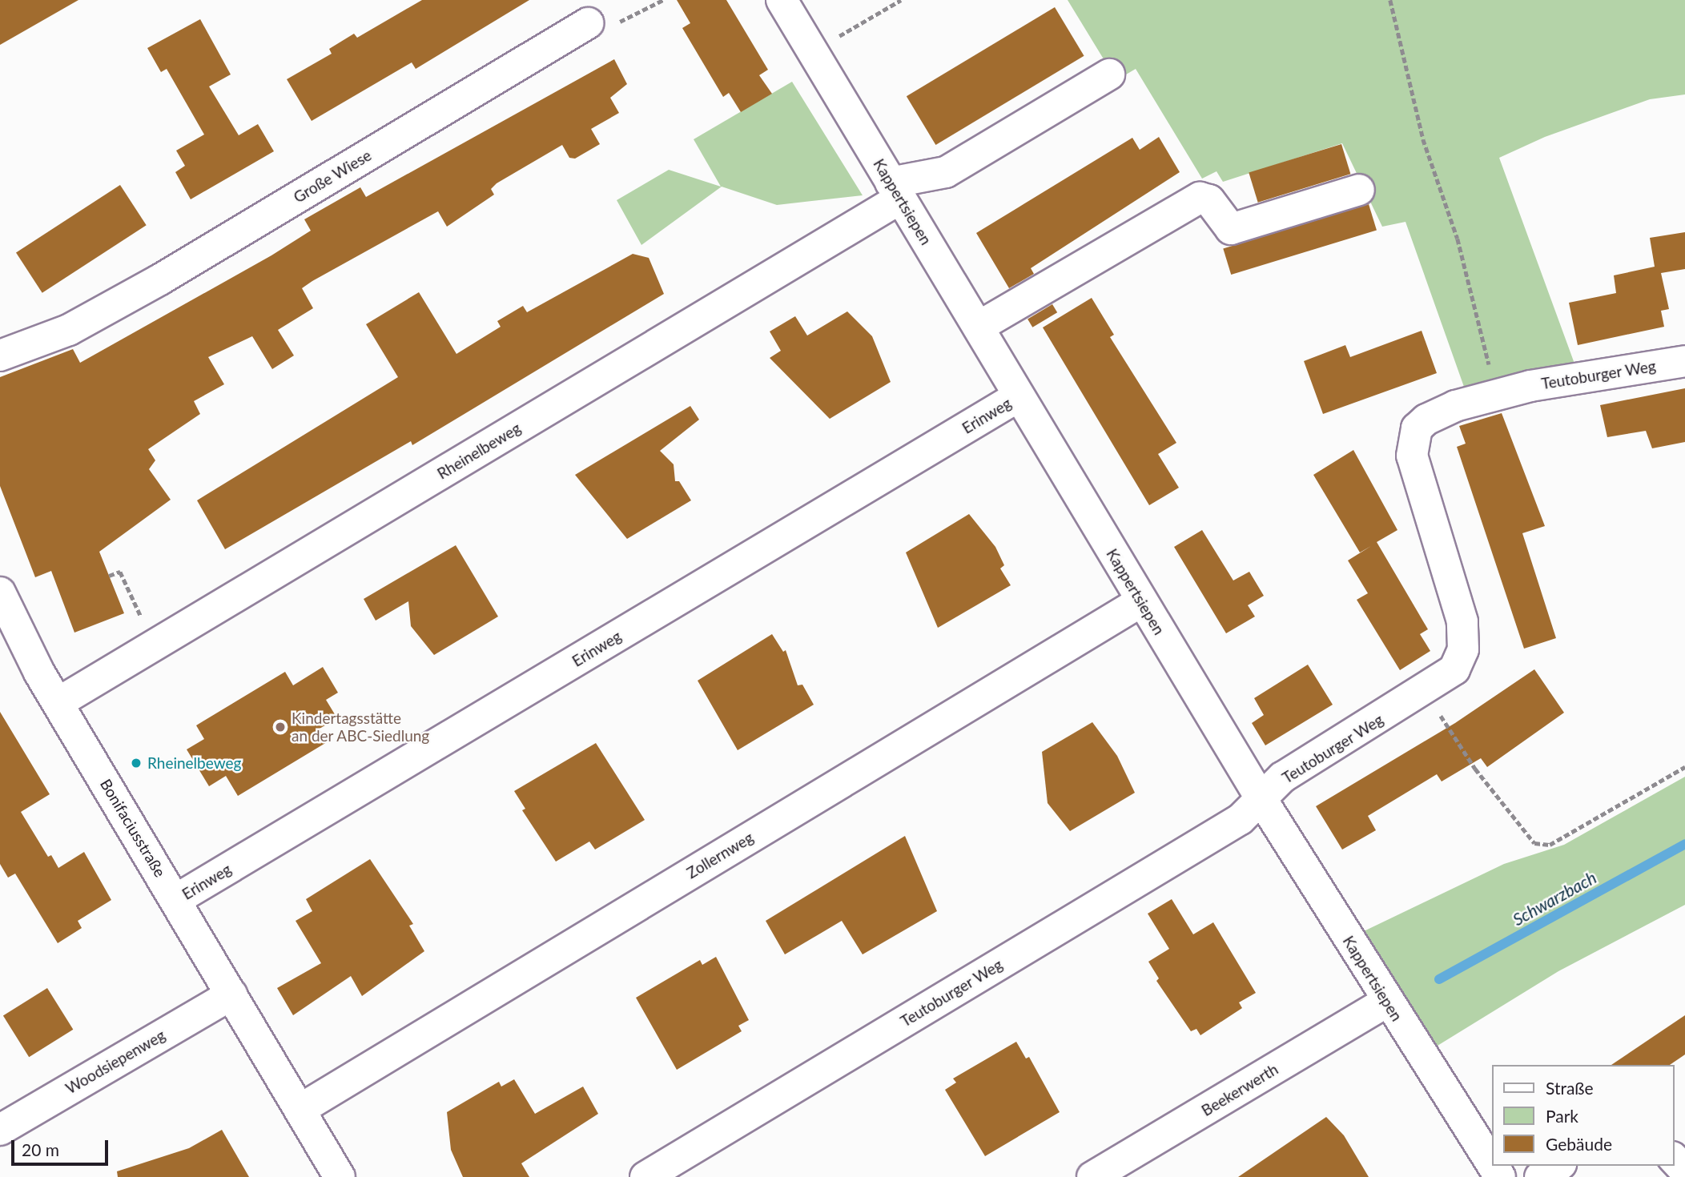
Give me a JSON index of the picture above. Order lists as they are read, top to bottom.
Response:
{
  "streets": {
    "street": [
      "Große Wiese",
      "Kappertsiepen",
      "Teutoburger Weg",
      "Erinweg",
      "Rheinelbeweg",
      "Bonifaciusstraße",
      "Zollernweg",
      "Woodsiepenweg",
      "Beekerwerth"
    ]
  },
  "crossings": [
    ["Kappertsiepen", "Teutoburger Weg"],
    ["Kappertsiepen", "Erinweg"],
    ["Kappertsiepen", "Rheinelbeweg"],
    ["Kappertsiepen", "Zollernweg"],
    ["Kappertsiepen", "Beekerwerth"],
    ["Erinweg", "Bonifaciusstraße"],
    ["Rheinelbeweg", "Bonifaciusstraße"],
    ["Bonifaciusstraße", "Zollernweg"],
    ["Bonifaciusstraße", "Woodsiepenweg"]
  ],
  "water": ["Schwarzbach"],
  "places": ["Kindertagsstätte an der ABC-Siedlung", "Rheinelbeweg"],
  "legend": ["Straße", "Park", "Gebäude"],
  "scale_bar": "20 m"
}
